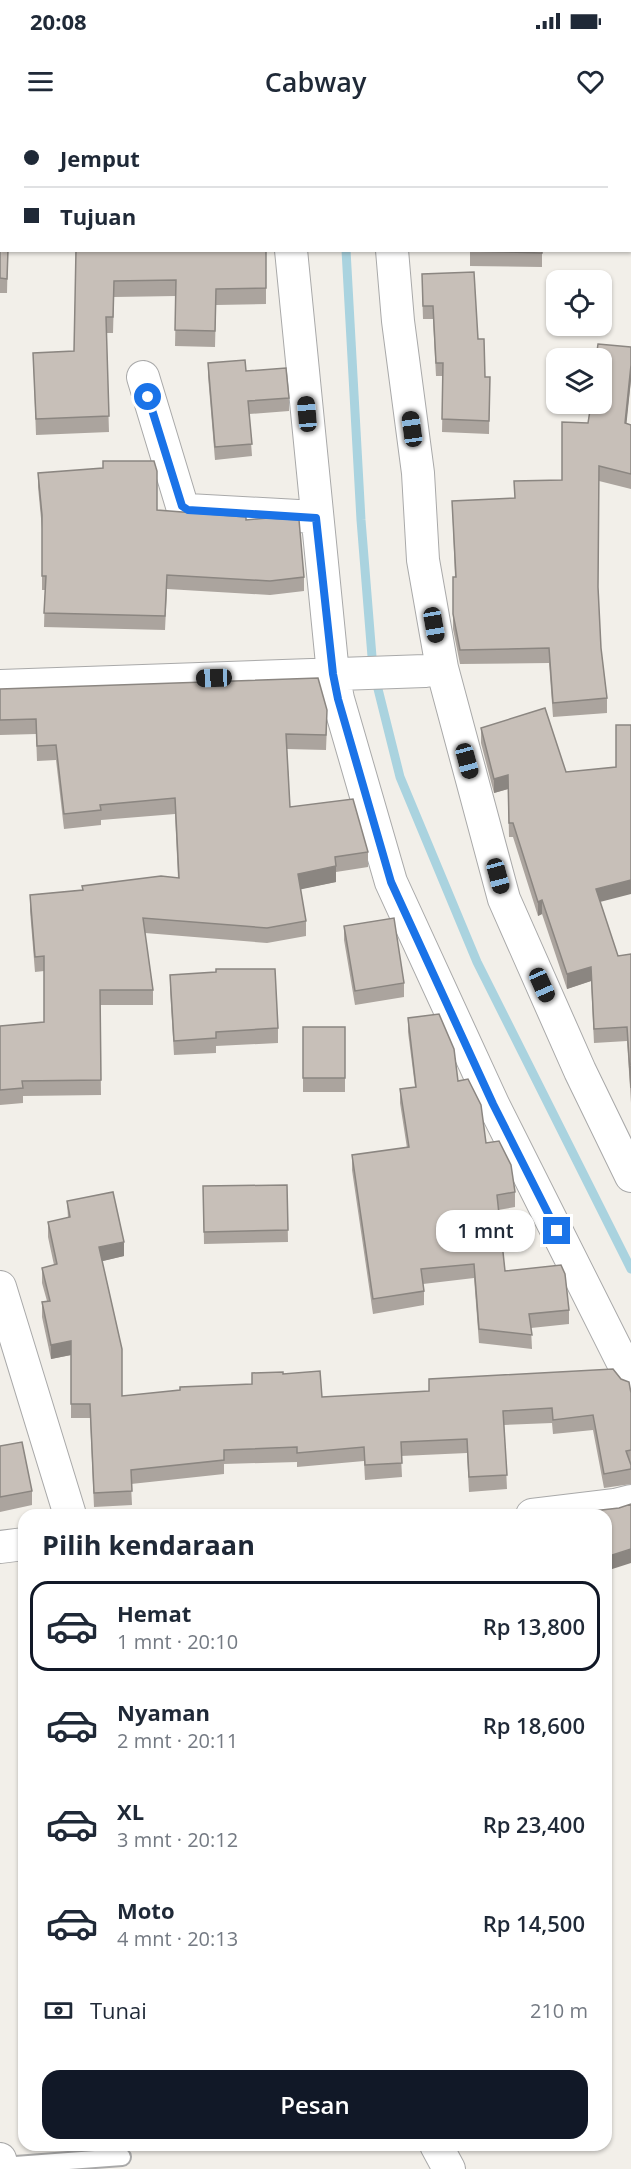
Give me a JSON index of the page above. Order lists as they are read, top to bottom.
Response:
{
  "page": {
    "status": "20:08",
    "header": "Cabway",
    "banner": ["Jemput", "Tujuan"],
    "bubble": "1 mnt",
    "heading": "Pilih kendaraan",
    "list": [
      {
        "name": "Hemat",
        "note": "1 mnt · 20:10",
        "value": "Rp 13,800"
      },
      {
        "name": "Nyaman",
        "note": "2 mnt · 20:11",
        "value": "Rp 18,600"
      },
      {
        "name": "XL",
        "note": "3 mnt · 20:12",
        "value": "Rp 23,400"
      },
      {
        "name": "Moto",
        "note": "4 mnt · 20:13",
        "value": "Rp 14,500"
      }
    ],
    "pay": ["Tunai", "210 m"],
    "buttons": "Pesan"
  }
}
